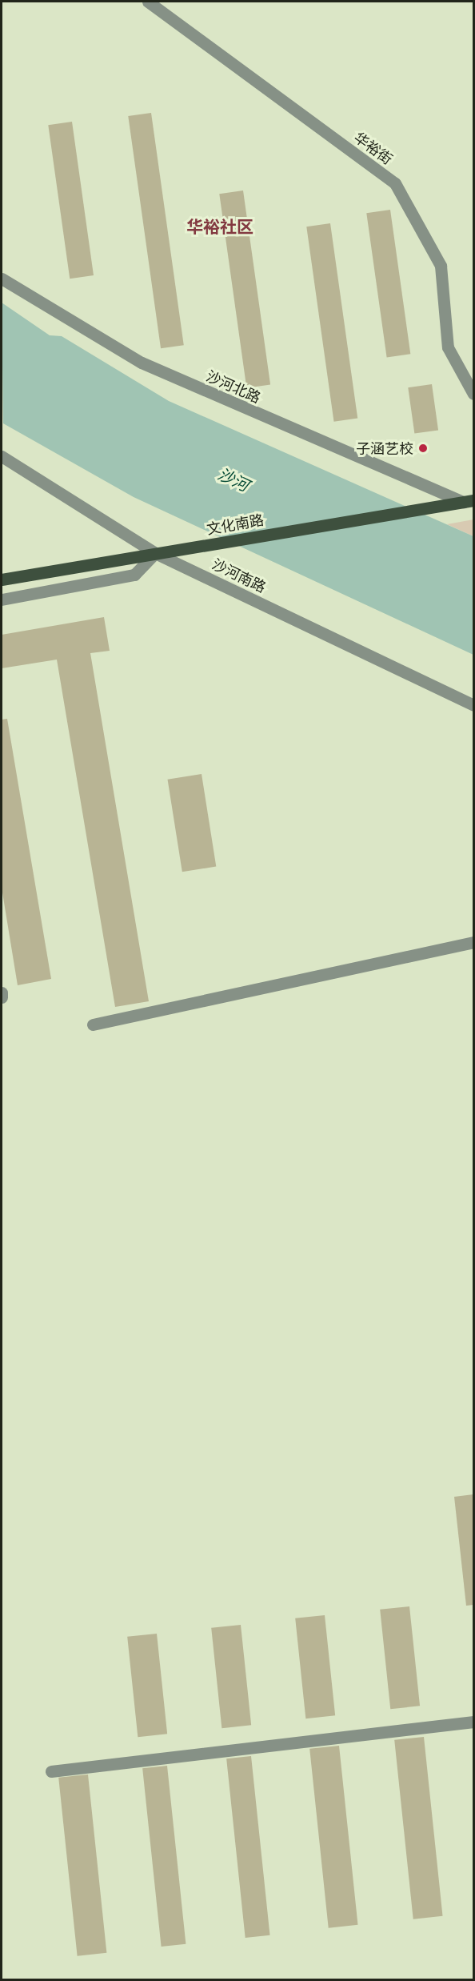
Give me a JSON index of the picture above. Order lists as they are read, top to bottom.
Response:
{
  "streets": {
    "main road": ["文化南路"],
    "street": ["华裕街", "沙河北路", "沙河南路"]
  },
  "crossings": [
    ["沙河北路", "文化南路"],
    ["文化南路", "沙河南路"]
  ],
  "districts": ["华裕社区"],
  "water": ["沙河"],
  "places": ["子涵艺校"]
}
